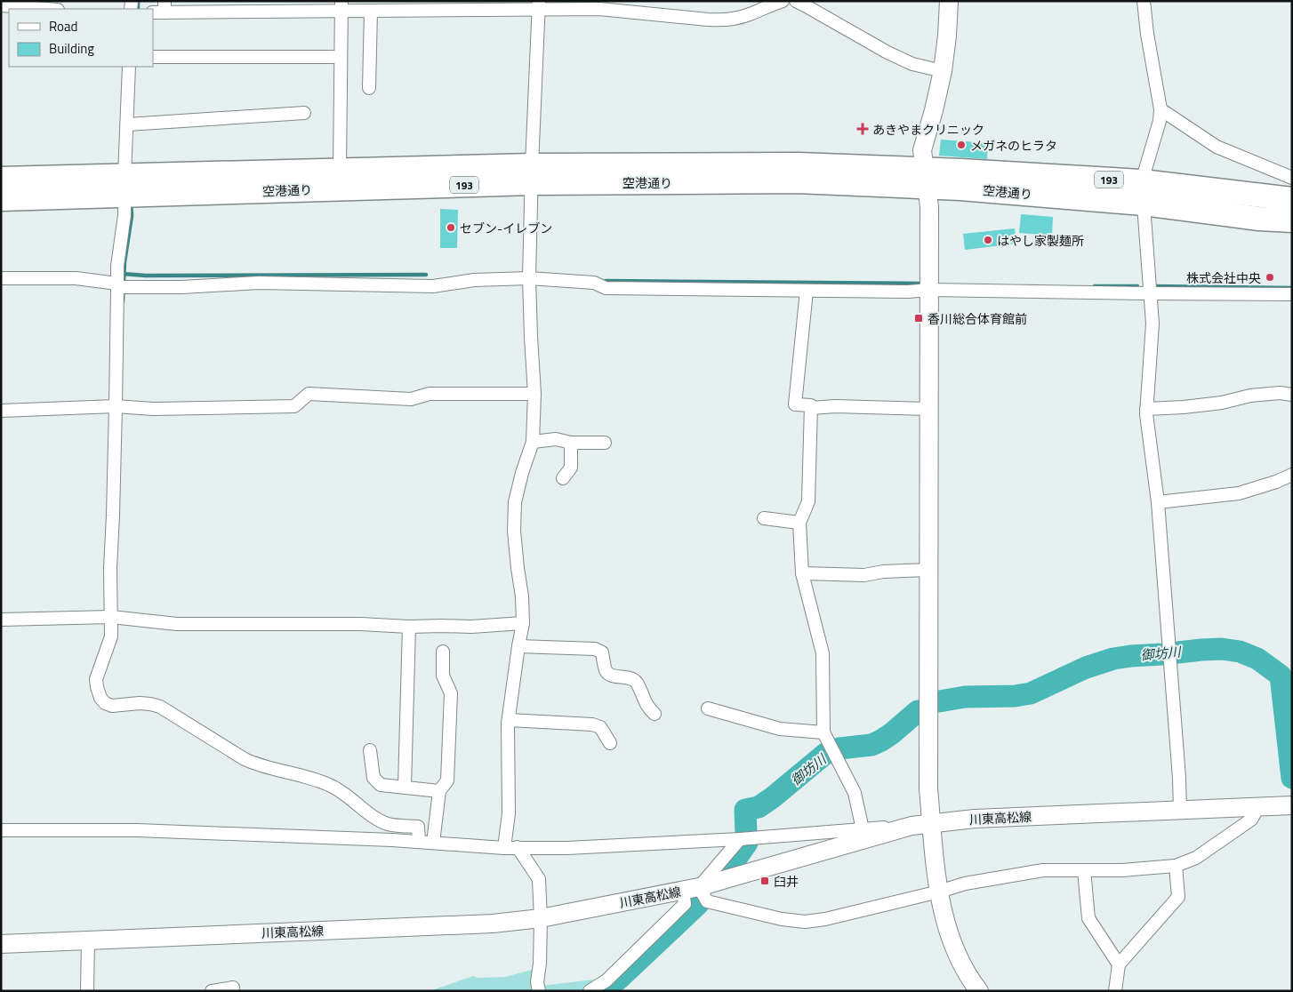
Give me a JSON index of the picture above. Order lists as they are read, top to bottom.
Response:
{
  "streets": {
    "highway": ["193", "空港通り"],
    "main road": ["川東高松線"]
  },
  "water": ["御坊川"],
  "places": {
    "health": ["あきやまクリニック"],
    "other": [
      "メガネのヒラタ",
      "セブン-イレブン",
      "はやし家製麺所",
      "株式会社中央"
    ],
    "transit": ["香川総合体育館前", "臼井"]
  },
  "legend": ["Road", "Building"]
}
